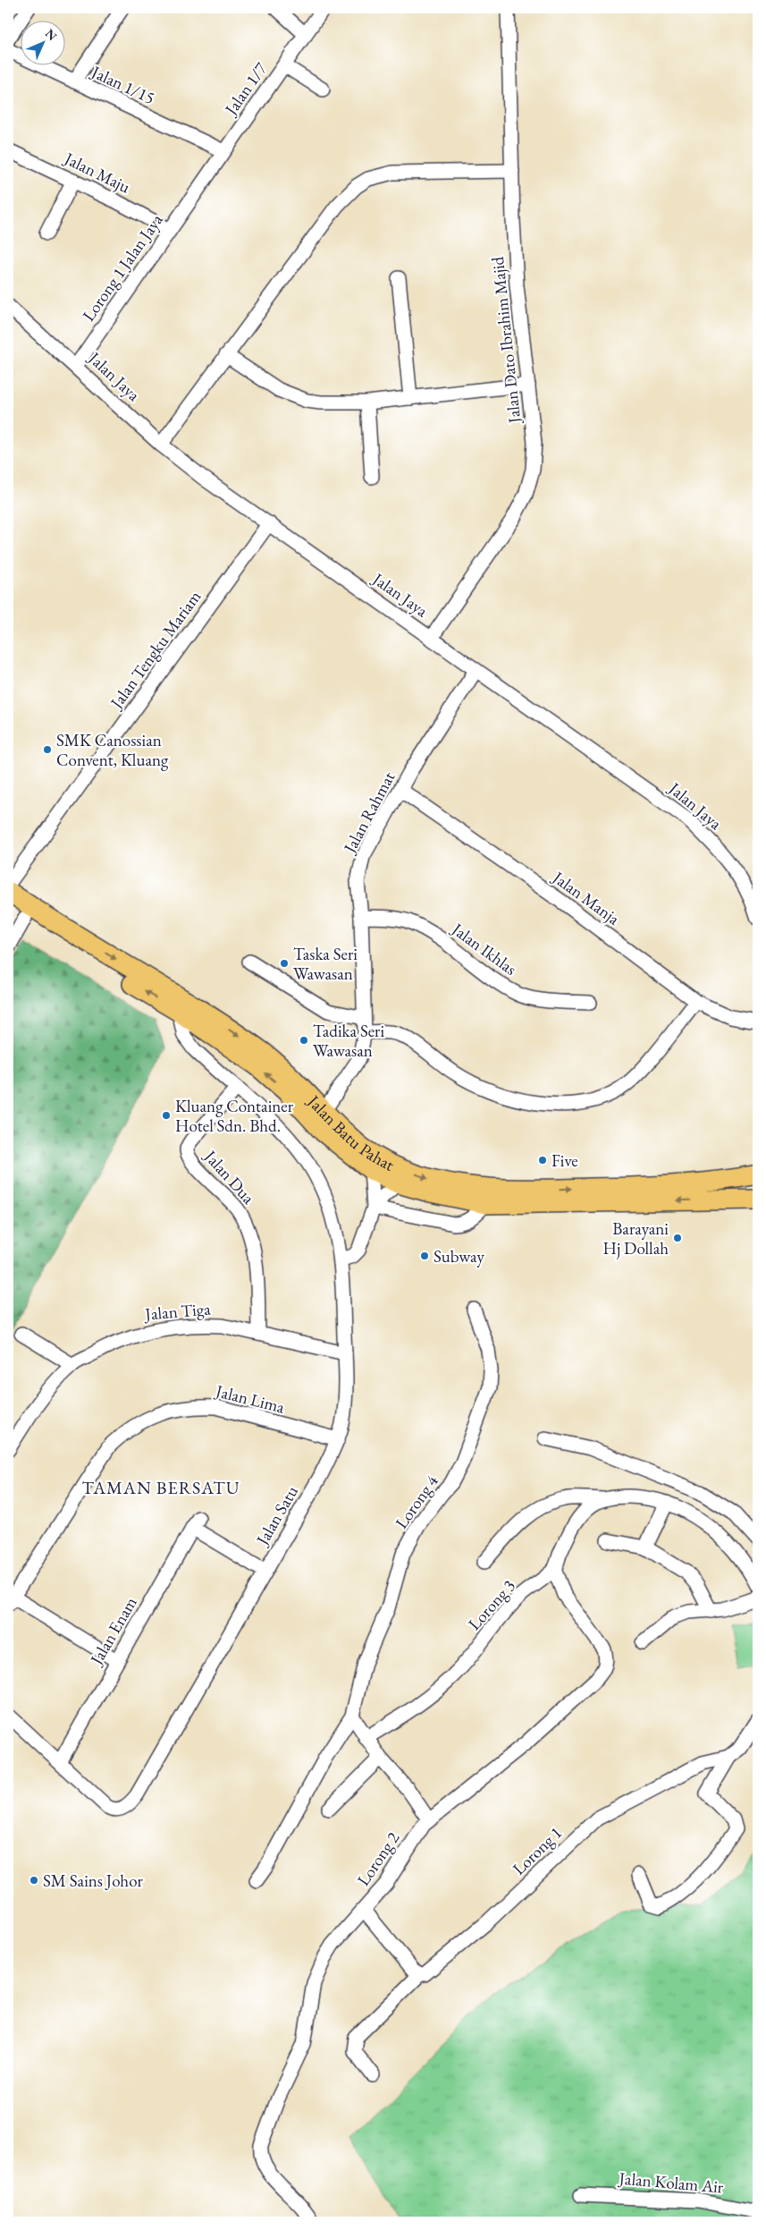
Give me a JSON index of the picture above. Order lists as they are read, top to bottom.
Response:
{
  "streets": {
    "highway": ["Jalan Batu Pahat"],
    "street": [
      "Jalan 1/15",
      "Jalan 1/7",
      "Jalan Maju",
      "Lorong 1 Jalan Jaya",
      "Jalan Dato Ibrahim Majid",
      "Jalan Jaya",
      "Jalan Tengku Mariam",
      "Jalan Rahmat",
      "Jalan Manja",
      "Jalan Ikhlas",
      "Jalan Dua",
      "Jalan Tiga",
      "Jalan Lima",
      "Lorong 4",
      "Jalan Satu",
      "Lorong 3",
      "Jalan Enam",
      "Lorong 1",
      "Lorong 2",
      "Jalan Kolam Air"
    ]
  },
  "crossings": [
    ["Jalan 1/15", "Jalan 1/7"],
    ["Jalan 1/7", "Lorong 1 Jalan Jaya"],
    ["Jalan Maju", "Lorong 1 Jalan Jaya"],
    ["Lorong 1 Jalan Jaya", "Jalan Jaya"],
    ["Jalan Dato Ibrahim Majid", "Jalan Jaya"],
    ["Jalan Jaya", "Jalan Tengku Mariam"],
    ["Jalan Jaya", "Jalan Rahmat"],
    ["Jalan Rahmat", "Jalan Manja"],
    ["Jalan Rahmat", "Jalan Ikhlas"],
    ["Jalan Rahmat", "Jalan Batu Pahat"],
    ["Jalan Batu Pahat", "Jalan Satu"],
    ["Jalan Dua", "Jalan Tiga"],
    ["Jalan Dua", "Jalan Satu"],
    ["Jalan Tiga", "Jalan Satu"],
    ["Jalan Lima", "Jalan Satu"],
    ["Jalan Satu", "Jalan Enam"],
    ["Lorong 3", "Lorong 2"]
  ],
  "districts": ["TAMAN BERSATU"],
  "places": [
    "SMK Canossian Convent, Kluang",
    "Taska Seri Wawasan",
    "Tadika Seri Wawasan",
    "Kluang Container Hotel Sdn. Bhd.",
    "Five",
    "Barayani Hj Dollah",
    "Subway",
    "SM Sains Johor"
  ],
  "north": "top right"
}
